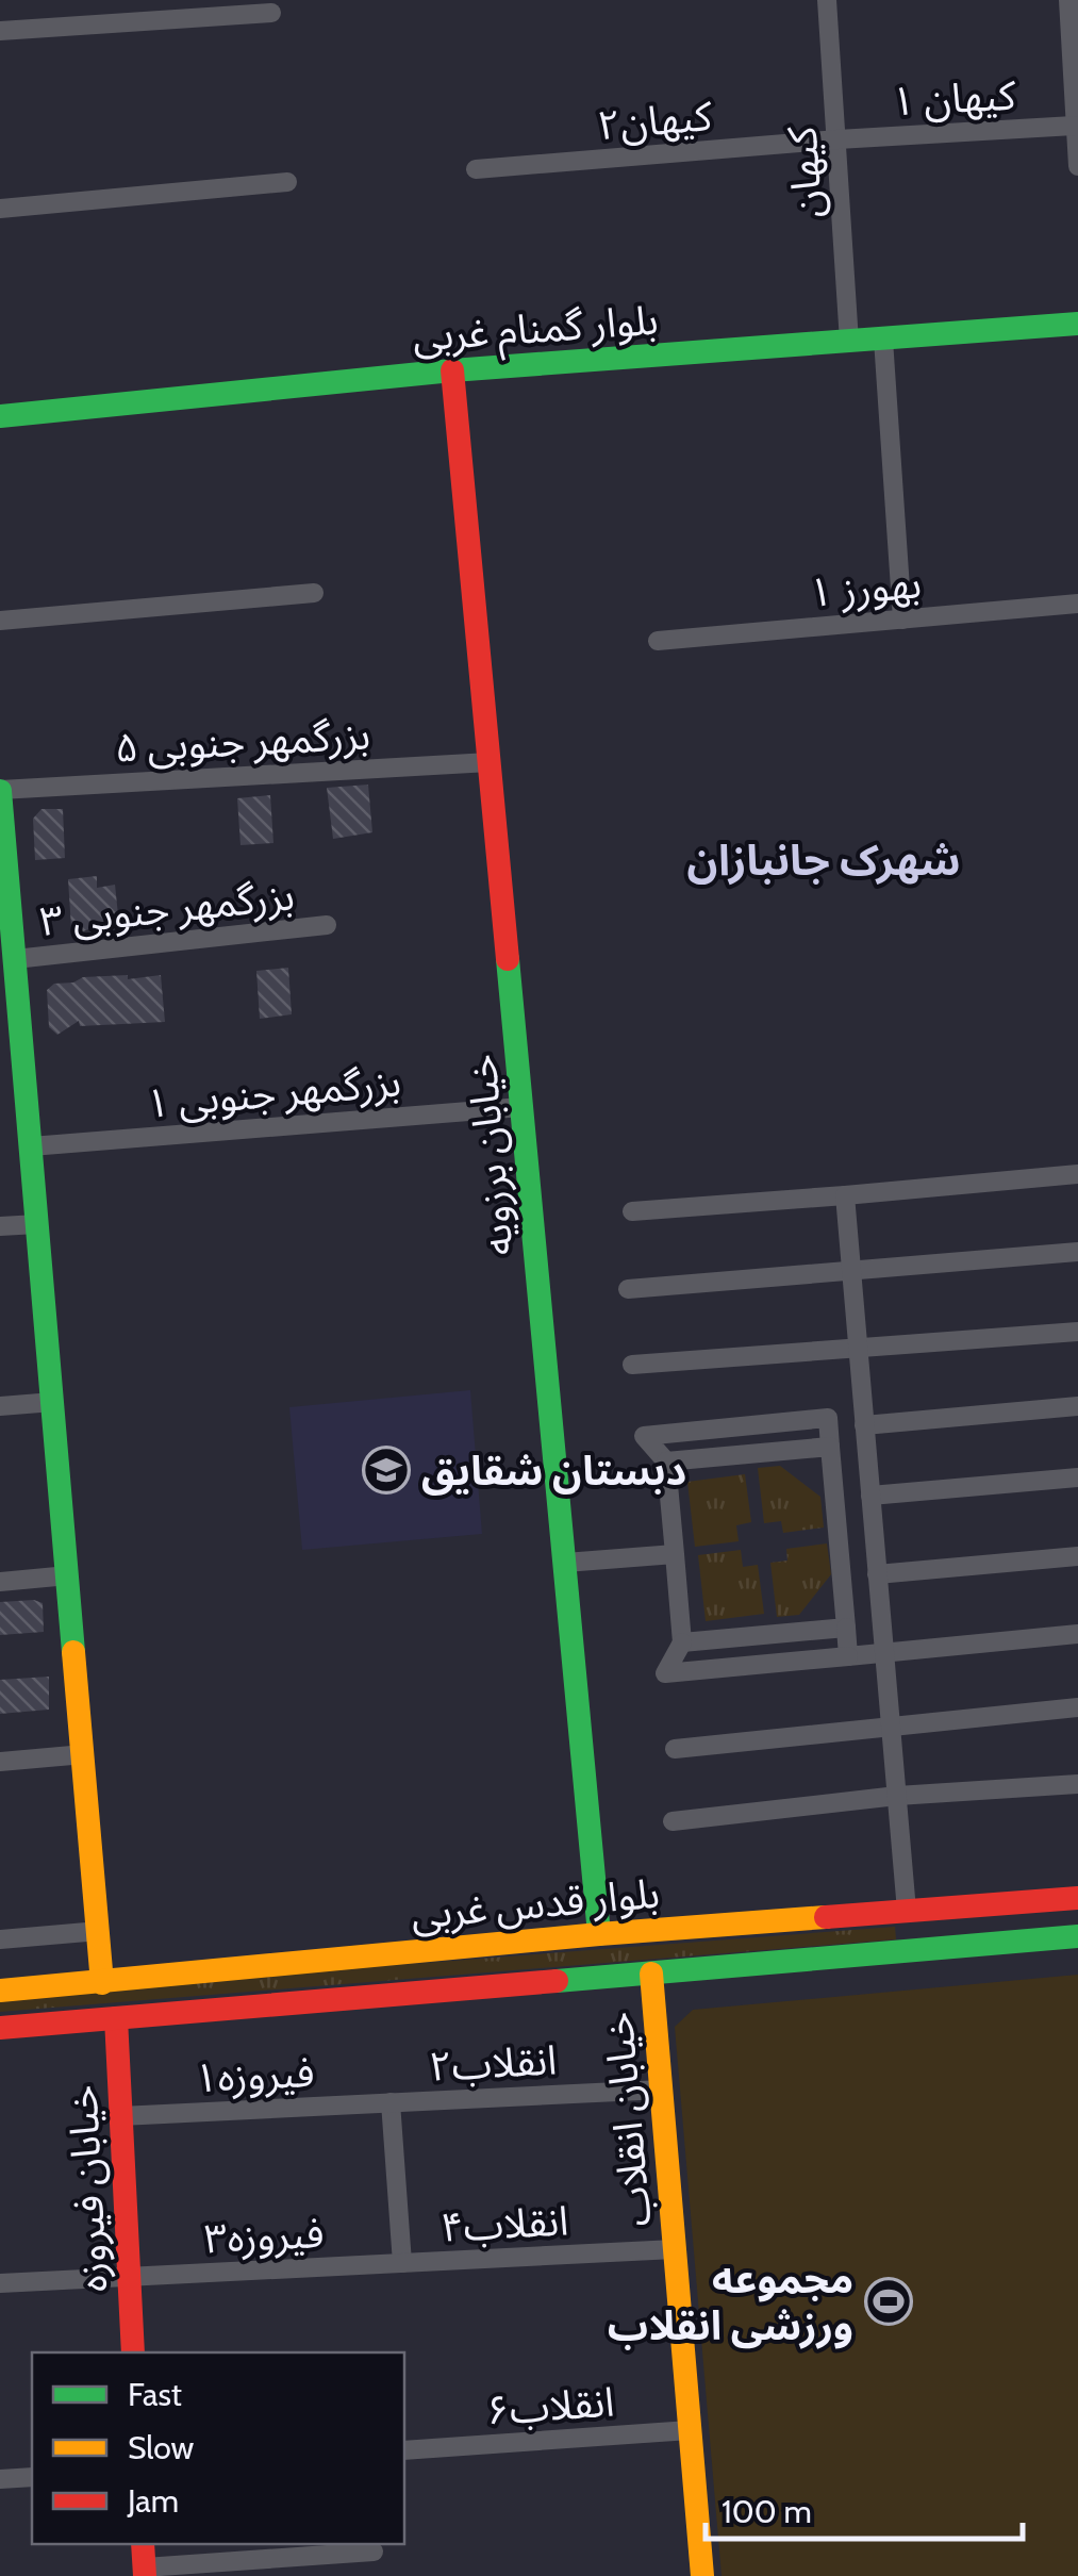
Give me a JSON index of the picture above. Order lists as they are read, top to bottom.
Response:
{
  "streets": {
    "main road": [
      "بلوار گمنام غربی",
      "خیابان برزویه",
      "بلوار قدس غربی",
      "خیابان انقلاب",
      "خیابان فیروزه"
    ],
    "street": [
      "کیهان ۱",
      "کیهان۲",
      "کیهان",
      "بهورز ۱",
      "بزرگمهر جنوبی ۵",
      "بزرگمهر جنوبی ۳",
      "بزرگمهر جنوبی ۱",
      "انقلاب۲",
      "فیروزه۱",
      "انقلاب۴",
      "فیروزه۳",
      "انقلاب۶"
    ]
  },
  "crossings": [
    ["کیهان ۱", "کیهان۲"],
    ["کیهان ۱", "کیهان"],
    ["کیهان۲", "کیهان"],
    ["کیهان", "بلوار گمنام غربی"],
    ["بلوار گمنام غربی", "خیابان برزویه"],
    ["بزرگمهر جنوبی ۵", "خیابان برزویه"],
    ["بزرگمهر جنوبی ۱", "خیابان برزویه"],
    ["خیابان برزویه", "بلوار قدس غربی"],
    ["بلوار قدس غربی", "خیابان انقلاب"],
    ["بلوار قدس غربی", "خیابان فیروزه"],
    ["انقلاب۲", "فیروزه۱"],
    ["انقلاب۲", "خیابان انقلاب"],
    ["فیروزه۱", "خیابان فیروزه"],
    ["خیابان انقلاب", "انقلاب۴"],
    ["خیابان انقلاب", "انقلاب۶"],
    ["خیابان فیروزه", "فیروزه۳"],
    ["انقلاب۴", "فیروزه۳"]
  ],
  "districts": ["شهرک جانبازان"],
  "places": {
    "school or university": ["دبستان شقایق"],
    "sports": ["مجموعه ورزشی انقلاب"]
  },
  "legend": ["Fast", "Slow", "Jam"],
  "scale_bar": "100 m"
}
